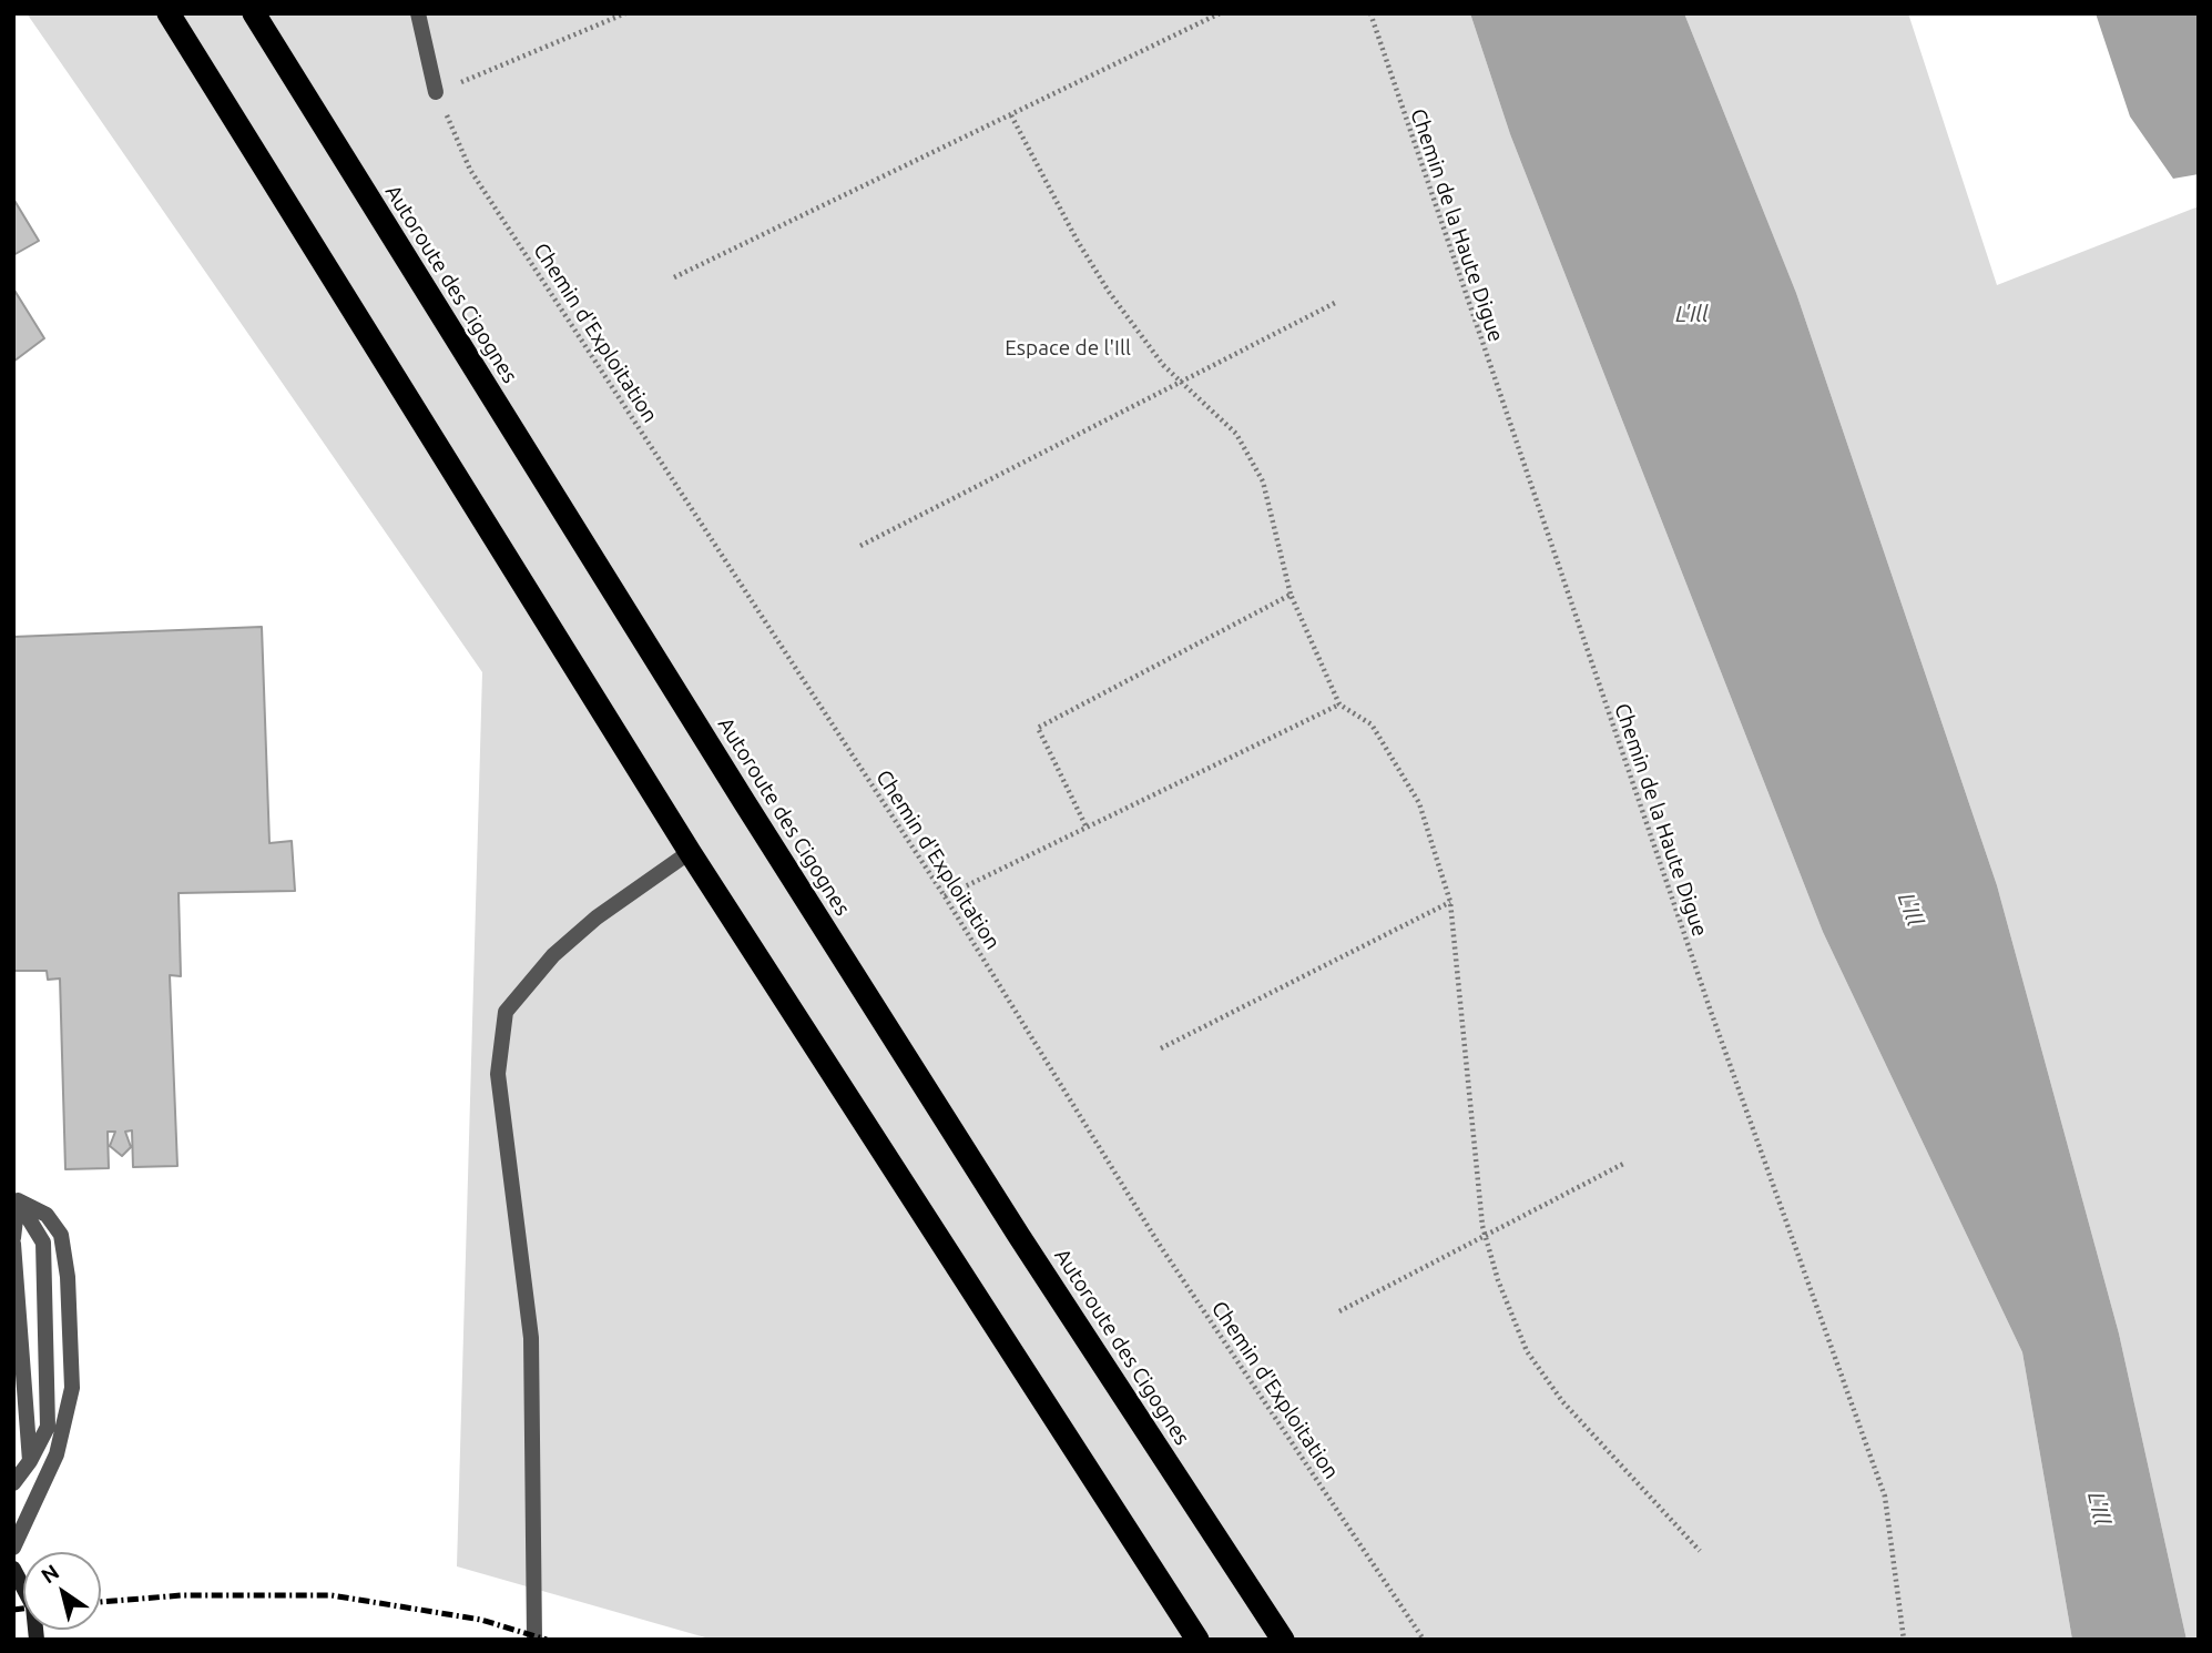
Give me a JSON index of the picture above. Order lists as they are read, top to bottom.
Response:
{
  "streets": {
    "highway": ["Autoroute des Cigognes"],
    "path": ["Chemin de la Haute Digue", "Chemin d'Exploitation"]
  },
  "water": ["L'Ill"],
  "parks": ["Espace de l'Ill"],
  "north": "top left"
}
